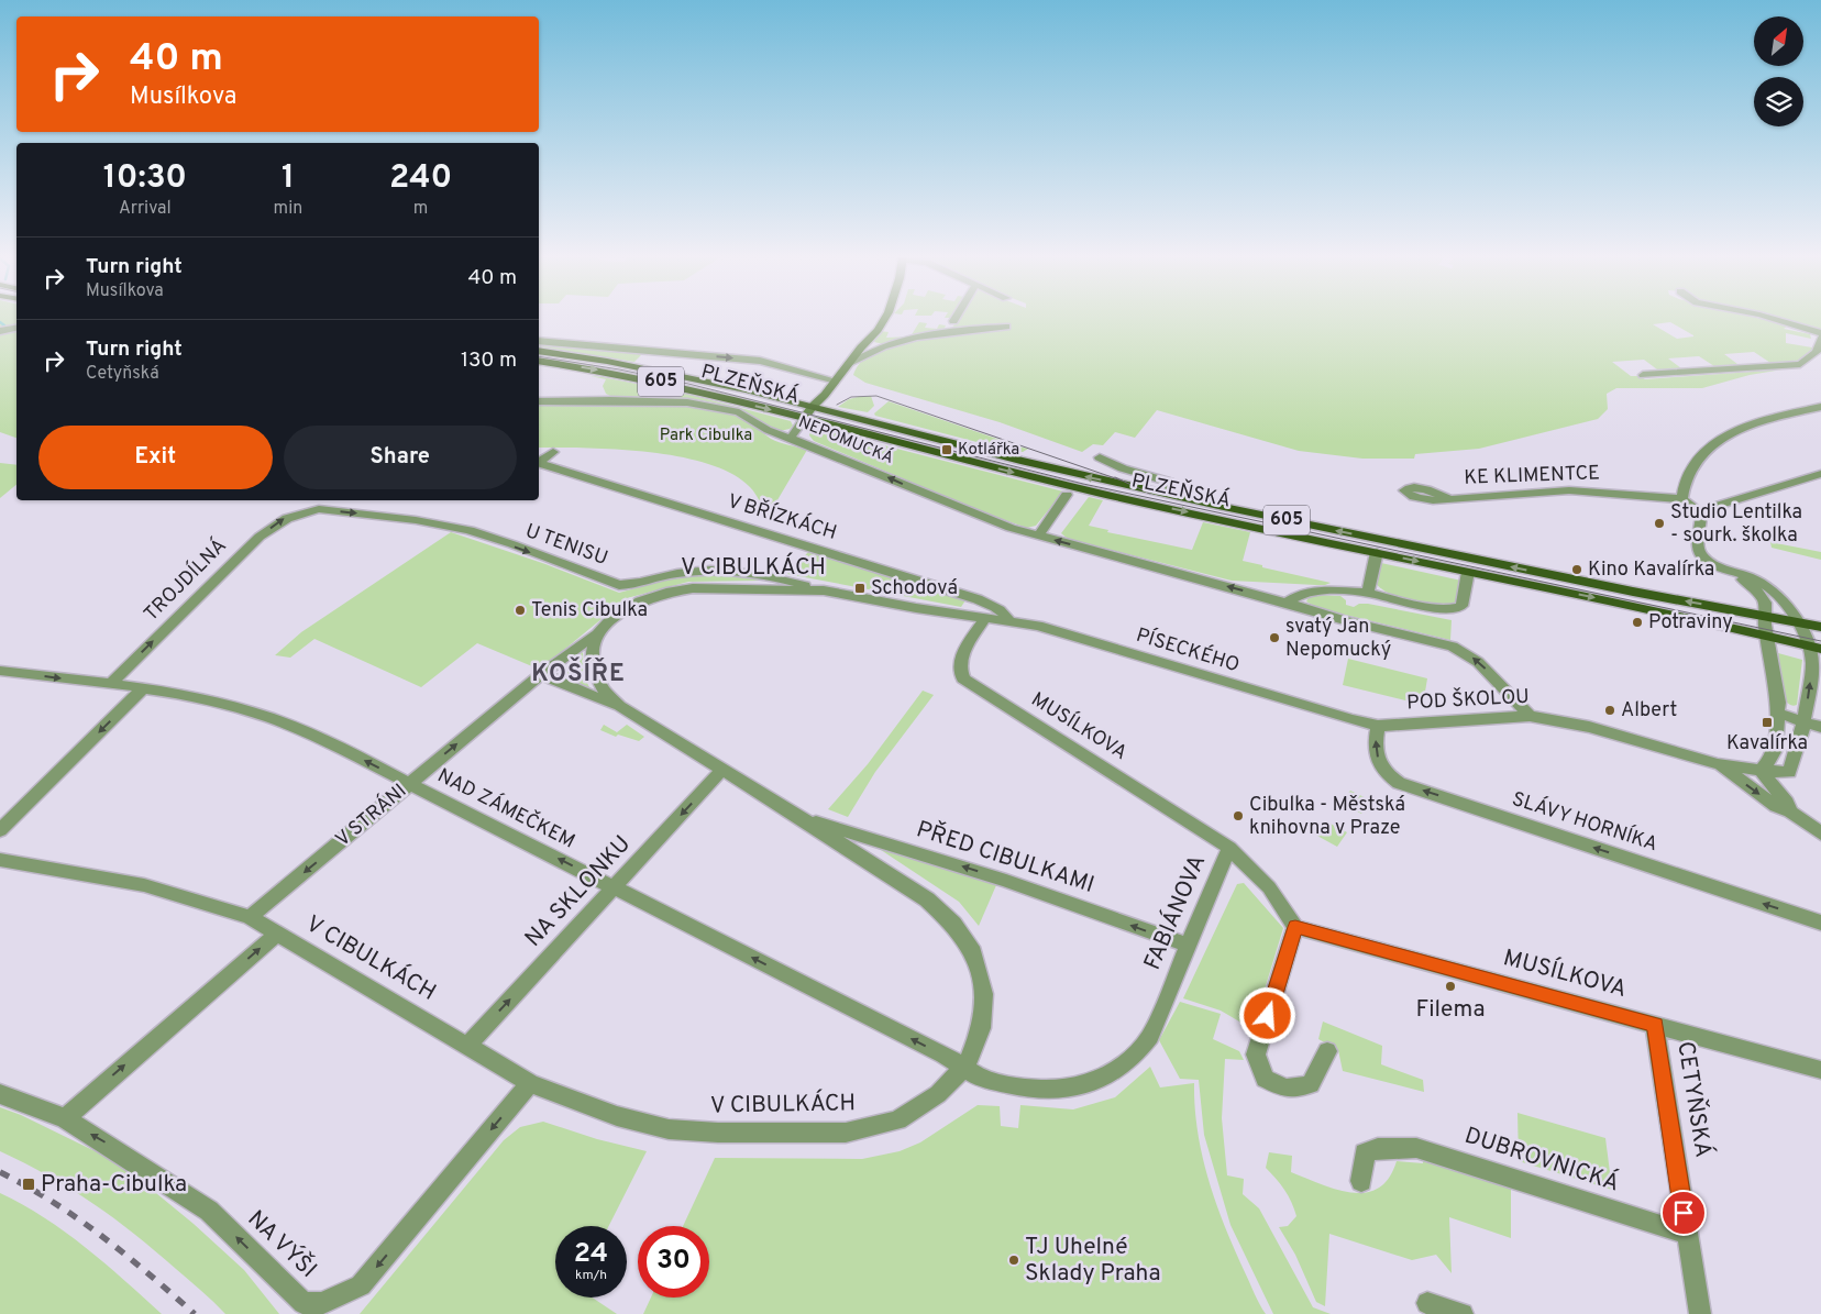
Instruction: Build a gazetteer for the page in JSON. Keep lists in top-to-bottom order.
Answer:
{
  "streets": {
    "main road": ["605", "PLZEŇSKÁ"],
    "street": [
      "NEPOMUCKÁ",
      "KE KLIMENTCE",
      "V BŘÍZKÁCH",
      "U TENISU",
      "V CIBULKÁCH",
      "TROJDÍLNÁ",
      "PÍSECKÉHO",
      "POD ŠKOLOU",
      "MUSÍLKOVA",
      "NAD ZÁMEČKEM",
      "V STRÁNI",
      "SLÁVY HORNÍKA",
      "PŘED CIBULKAMI",
      "NA SKLONKU",
      "FABIÁNOVA",
      "CETYŇSKÁ",
      "DUBROVNICKÁ",
      "NA VÝŠI"
    ]
  },
  "crossings": [
    ["NEPOMUCKÁ", "POD ŠKOLOU"],
    ["V BŘÍZKÁCH", "PÍSECKÉHO"],
    ["U TENISU", "V CIBULKÁCH"],
    ["U TENISU", "TROJDÍLNÁ"],
    ["V CIBULKÁCH", "PÍSECKÉHO"],
    ["V CIBULKÁCH", "MUSÍLKOVA"],
    ["V CIBULKÁCH", "NAD ZÁMEČKEM"],
    ["V CIBULKÁCH", "V STRÁNI"],
    ["V CIBULKÁCH", "PŘED CIBULKAMI"],
    ["V CIBULKÁCH", "NA SKLONKU"],
    ["V CIBULKÁCH", "FABIÁNOVA"],
    ["V CIBULKÁCH", "NA VÝŠI"],
    ["TROJDÍLNÁ", "NAD ZÁMEČKEM"],
    ["PÍSECKÉHO", "POD ŠKOLOU"],
    ["PÍSECKÉHO", "MUSÍLKOVA"],
    ["PÍSECKÉHO", "SLÁVY HORNÍKA"],
    ["POD ŠKOLOU", "SLÁVY HORNÍKA"],
    ["MUSÍLKOVA", "FABIÁNOVA"],
    ["MUSÍLKOVA", "CETYŇSKÁ"],
    ["NAD ZÁMEČKEM", "V STRÁNI"],
    ["NAD ZÁMEČKEM", "NA SKLONKU"],
    ["NAD ZÁMEČKEM", "FABIÁNOVA"],
    ["PŘED CIBULKAMI", "FABIÁNOVA"],
    ["CETYŇSKÁ", "DUBROVNICKÁ"]
  ],
  "one_way": [
    "NEPOMUCKÁ",
    "U TENISU",
    "TROJDÍLNÁ",
    "SLÁVY HORNÍKA",
    "PŘED CIBULKAMI"
  ],
  "districts": ["KOŠÍŘE"],
  "parks": ["Park Cibulka"],
  "places": {
    "transit": [
      "Kotlářka",
      "Schodová",
      "Kavalírka",
      "Praha-Cibulka"
    ],
    "other": [
      "Studio Lentilka - sourk. školka",
      "Kino Kavalírka",
      "Tenis Cibulka",
      "Potraviny",
      "svatý Jan Nepomucký",
      "Albert",
      "Cibulka - Městská knihovna v Praze",
      "Filema",
      "TJ Uhelné Sklady Praha"
    ]
  },
  "north": "top right",
  "page": {
    "turn": ["40 m", "Musílkova"],
    "eta": [
      "10:30",
      "Arrival",
      "1",
      "min",
      "240",
      "m"
    ],
    "list": [
      {
        "name": "Turn right",
        "note": "Musílkova",
        "value": "40 m"
      },
      {
        "name": "Turn right",
        "note": "Cetyňská",
        "value": "130 m"
      }
    ],
    "buttons": ["Exit", "Share"],
    "speed": "24 km/h",
    "limit": "30"
  }
}
